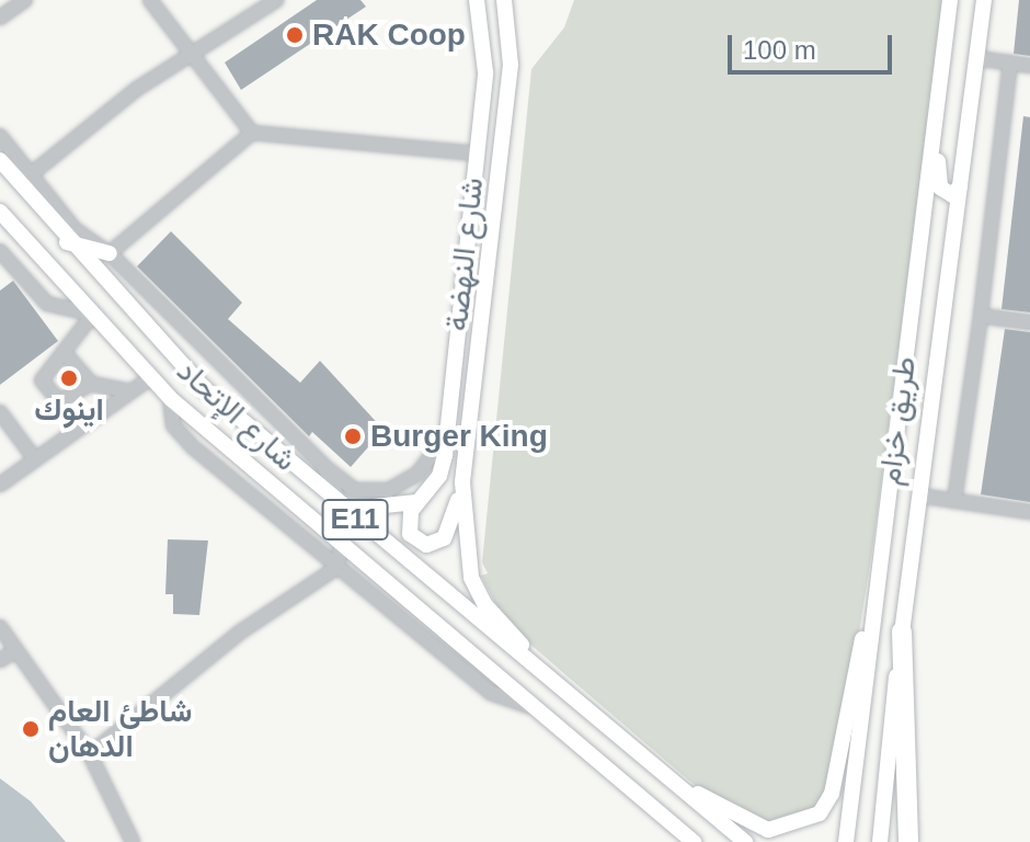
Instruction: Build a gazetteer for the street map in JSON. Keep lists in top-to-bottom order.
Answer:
{
  "streets": {
    "main road": [
      "شارع النهضة",
      "شارع الإتحاد",
      "طريق خزام",
      "E11"
    ]
  },
  "places": [
    "RAK Coop",
    "اينوك",
    "Burger King",
    "شاطئ العام الدهان"
  ],
  "scale_bar": "100 m"
}
